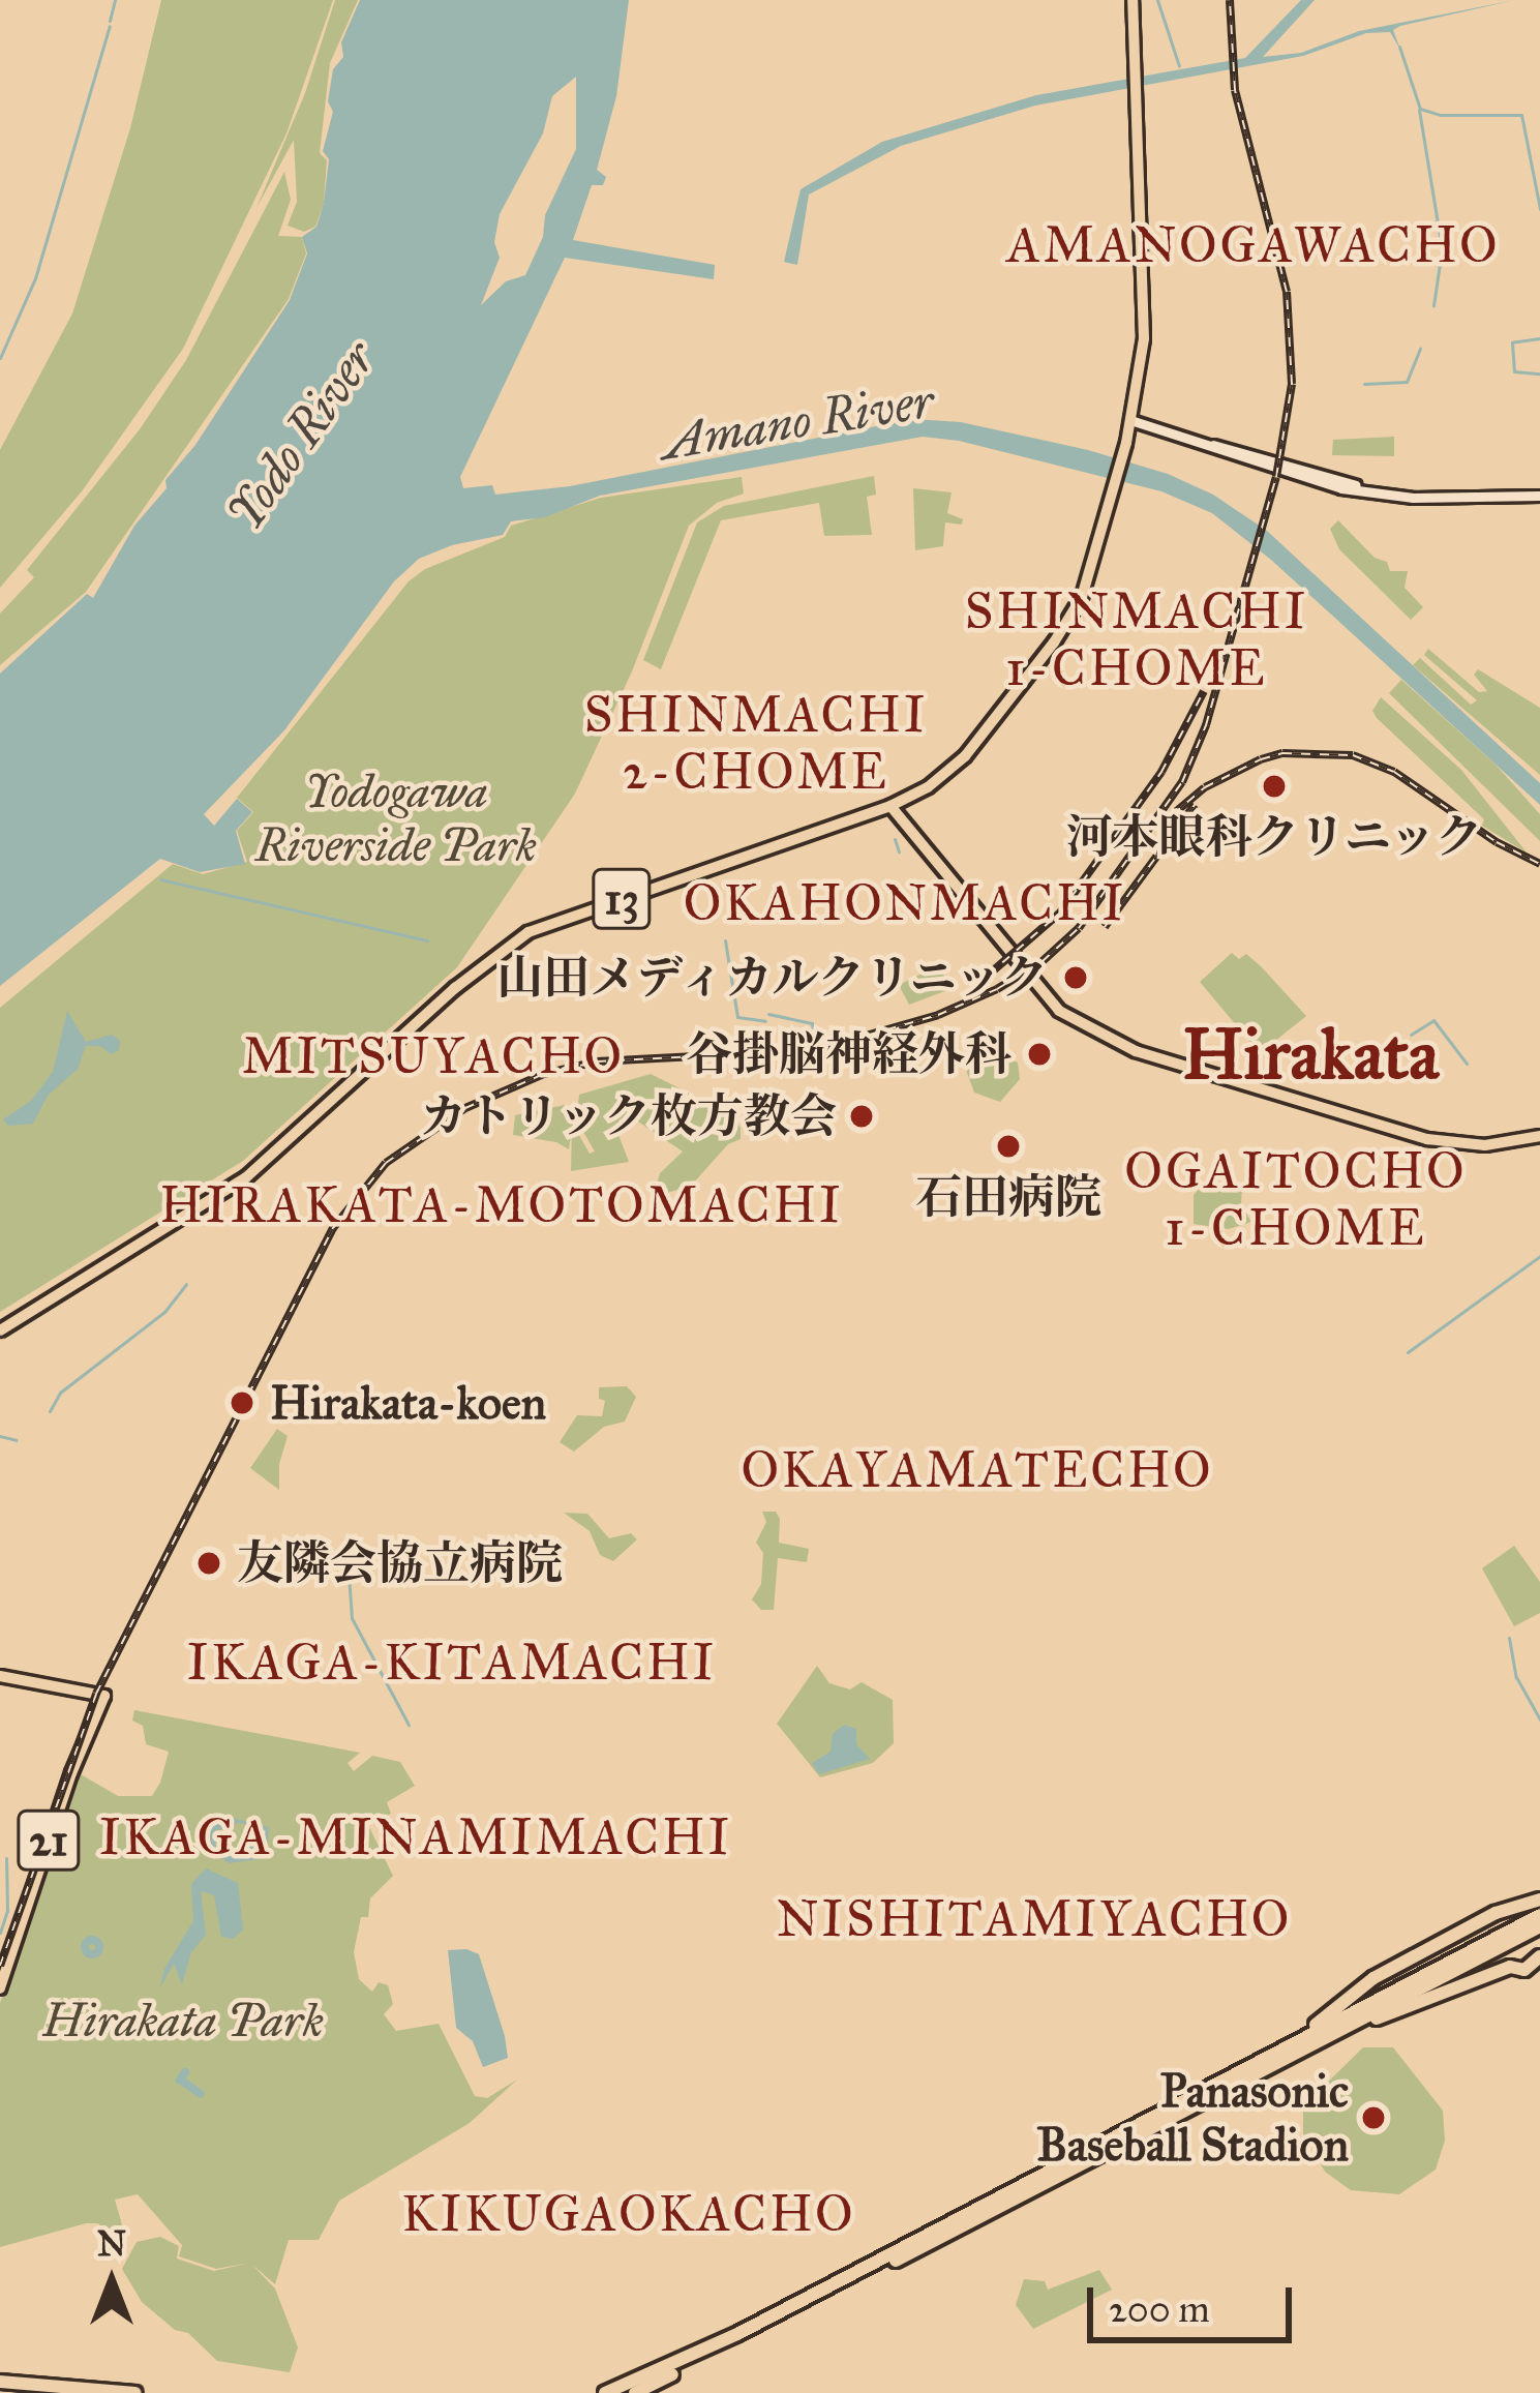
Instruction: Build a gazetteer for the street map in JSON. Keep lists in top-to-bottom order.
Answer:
{
  "streets": {
    "main road": ["13", "21"]
  },
  "districts": [
    "AMANOGAWACHO",
    "SHINMACHI 1-CHOME",
    "SHINMACHI 2-CHOME",
    "OKAHONMACHI",
    "Hirakata",
    "MITSUYACHO",
    "OGAITOCHO 1-CHOME",
    "HIRAKATA-MOTOMACHI",
    "OKAYAMATECHO",
    "IKAGA-KITAMACHI",
    "IKAGA-MINAMIMACHI",
    "NISHITAMIYACHO",
    "KIKUGAOKACHO"
  ],
  "water": ["Amano River", "Yodo River"],
  "parks": ["Yodogawa Riverside Park", "Hirakata Park"],
  "places": [
    "河本眼科クリニック",
    "山田メディカルクリニック",
    "谷掛脳神経外科",
    "カトリック枚方教会",
    "石田病院",
    "Hirakata-koen",
    "友隣会協立病院",
    "Panasonic Baseball Stadion"
  ],
  "scale_bar": "200 m",
  "north": "top"
}
